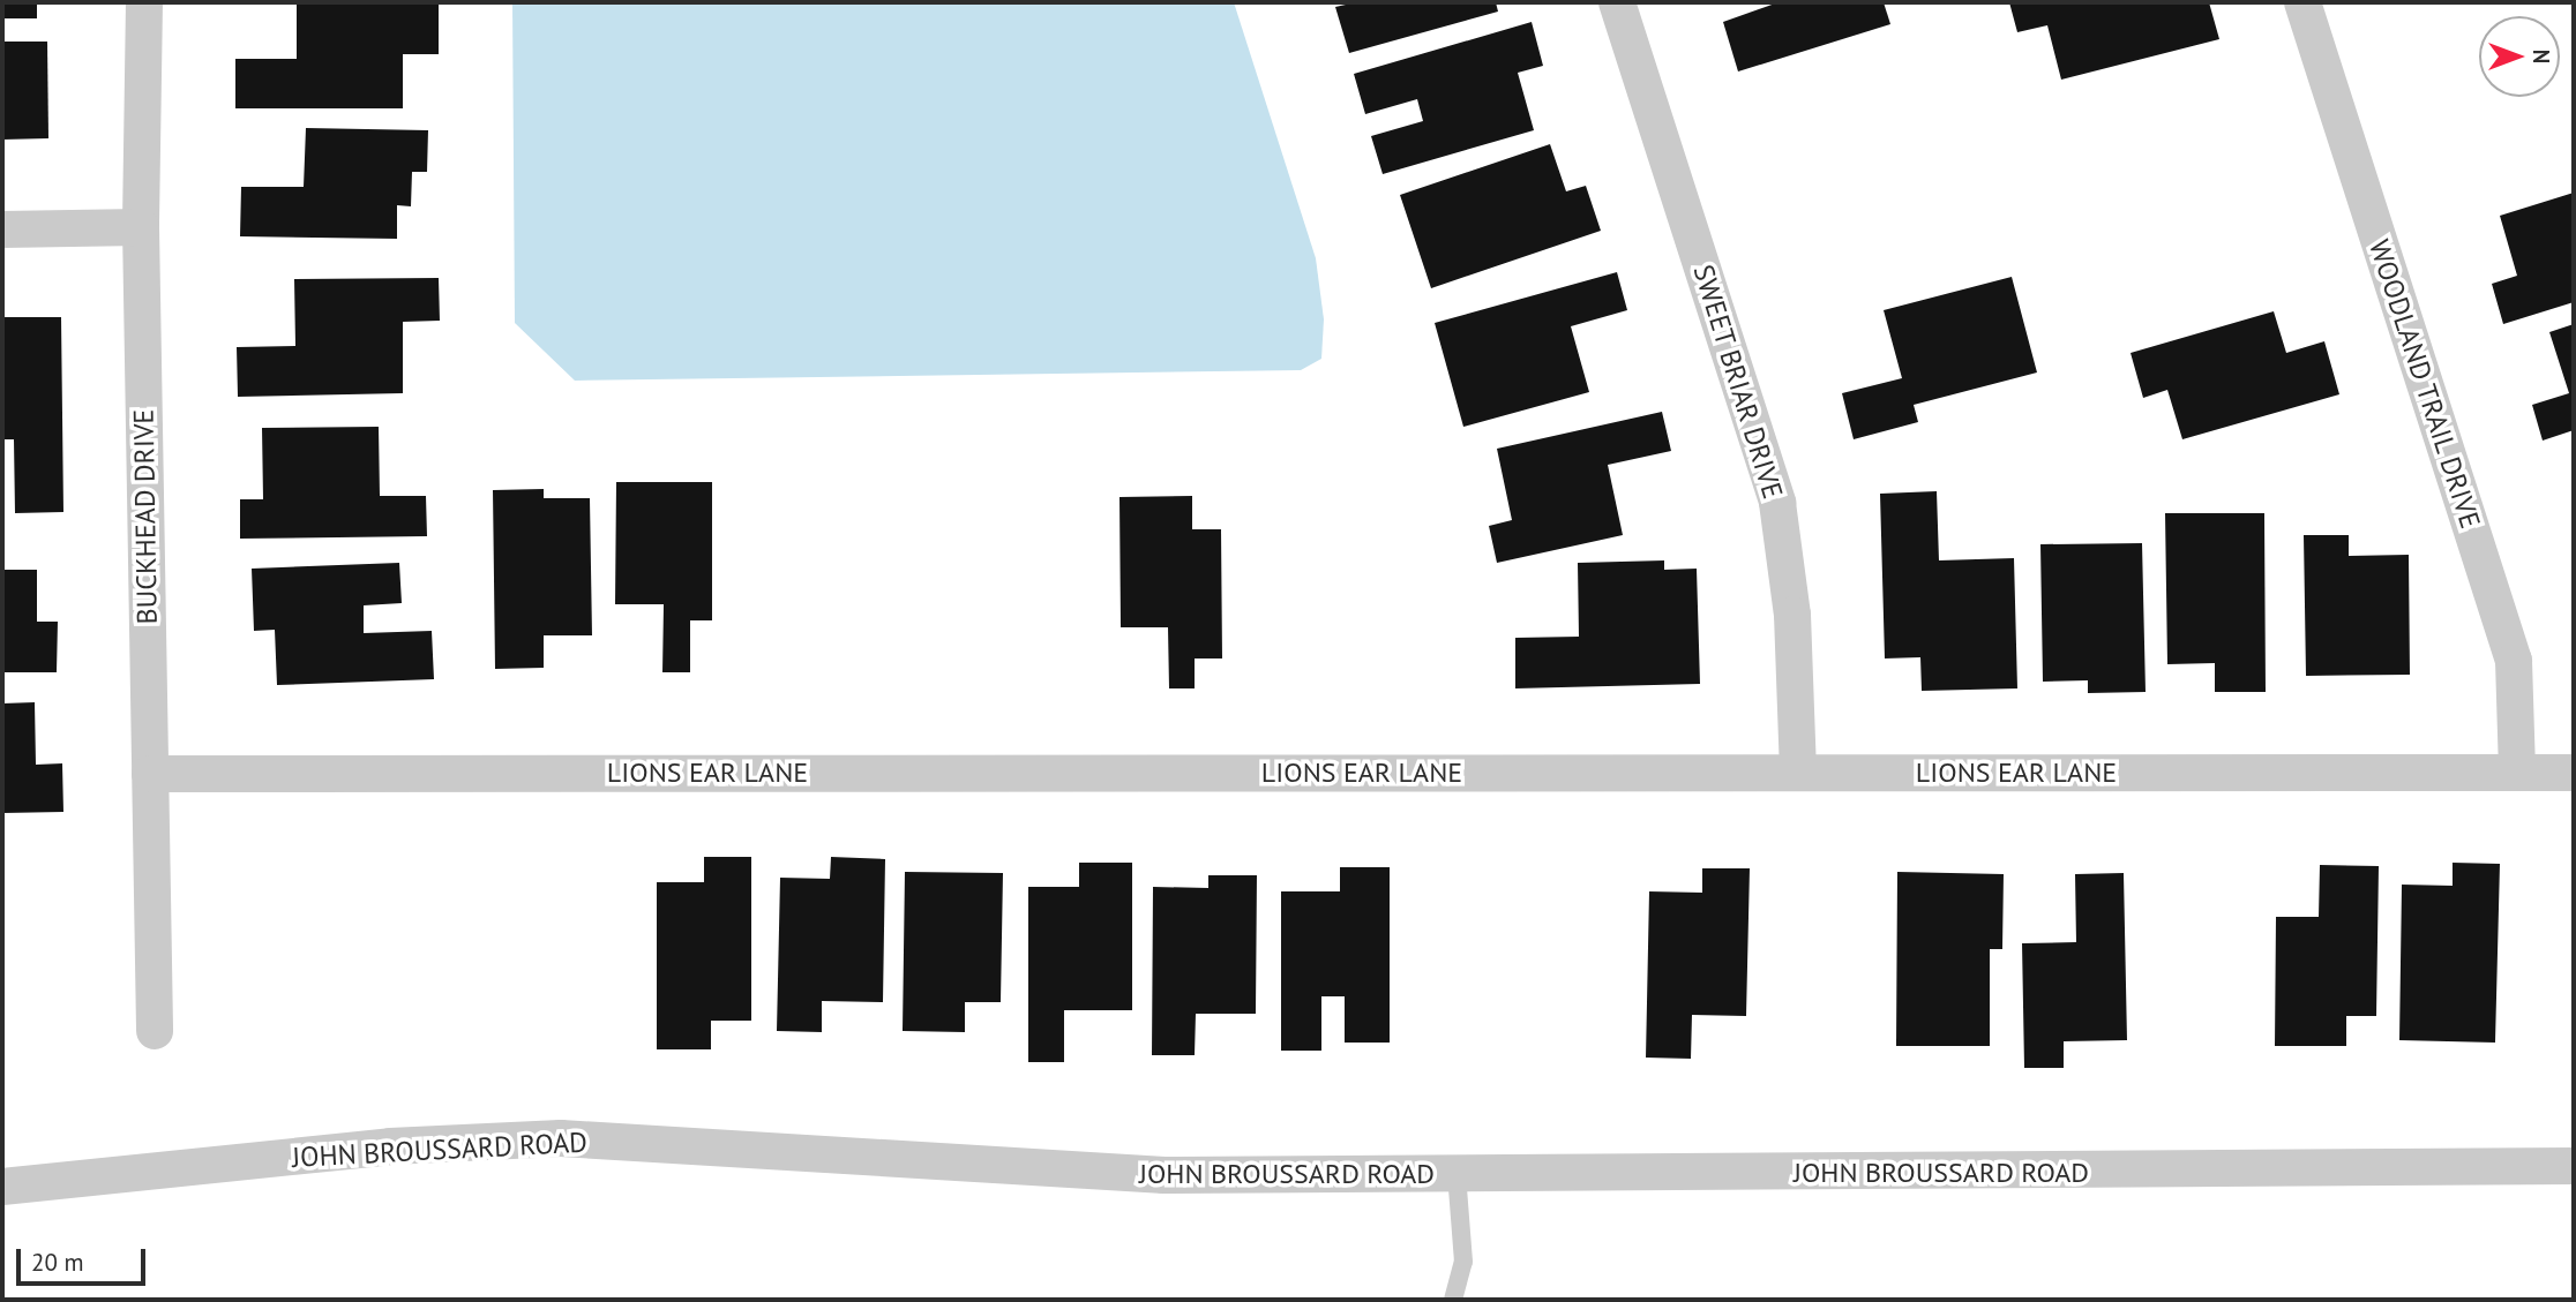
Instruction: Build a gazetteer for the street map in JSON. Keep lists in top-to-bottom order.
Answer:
{
  "streets": {
    "street": [
      "SWEET BRIAR DRIVE",
      "WOODLAND TRAIL DRIVE",
      "BUCKHEAD DRIVE",
      "LIONS EAR LANE",
      "JOHN BROUSSARD ROAD"
    ]
  },
  "crossings": [
    ["SWEET BRIAR DRIVE", "LIONS EAR LANE"],
    ["WOODLAND TRAIL DRIVE", "LIONS EAR LANE"],
    ["BUCKHEAD DRIVE", "LIONS EAR LANE"]
  ],
  "scale_bar": "20 m",
  "north": "right"
}
